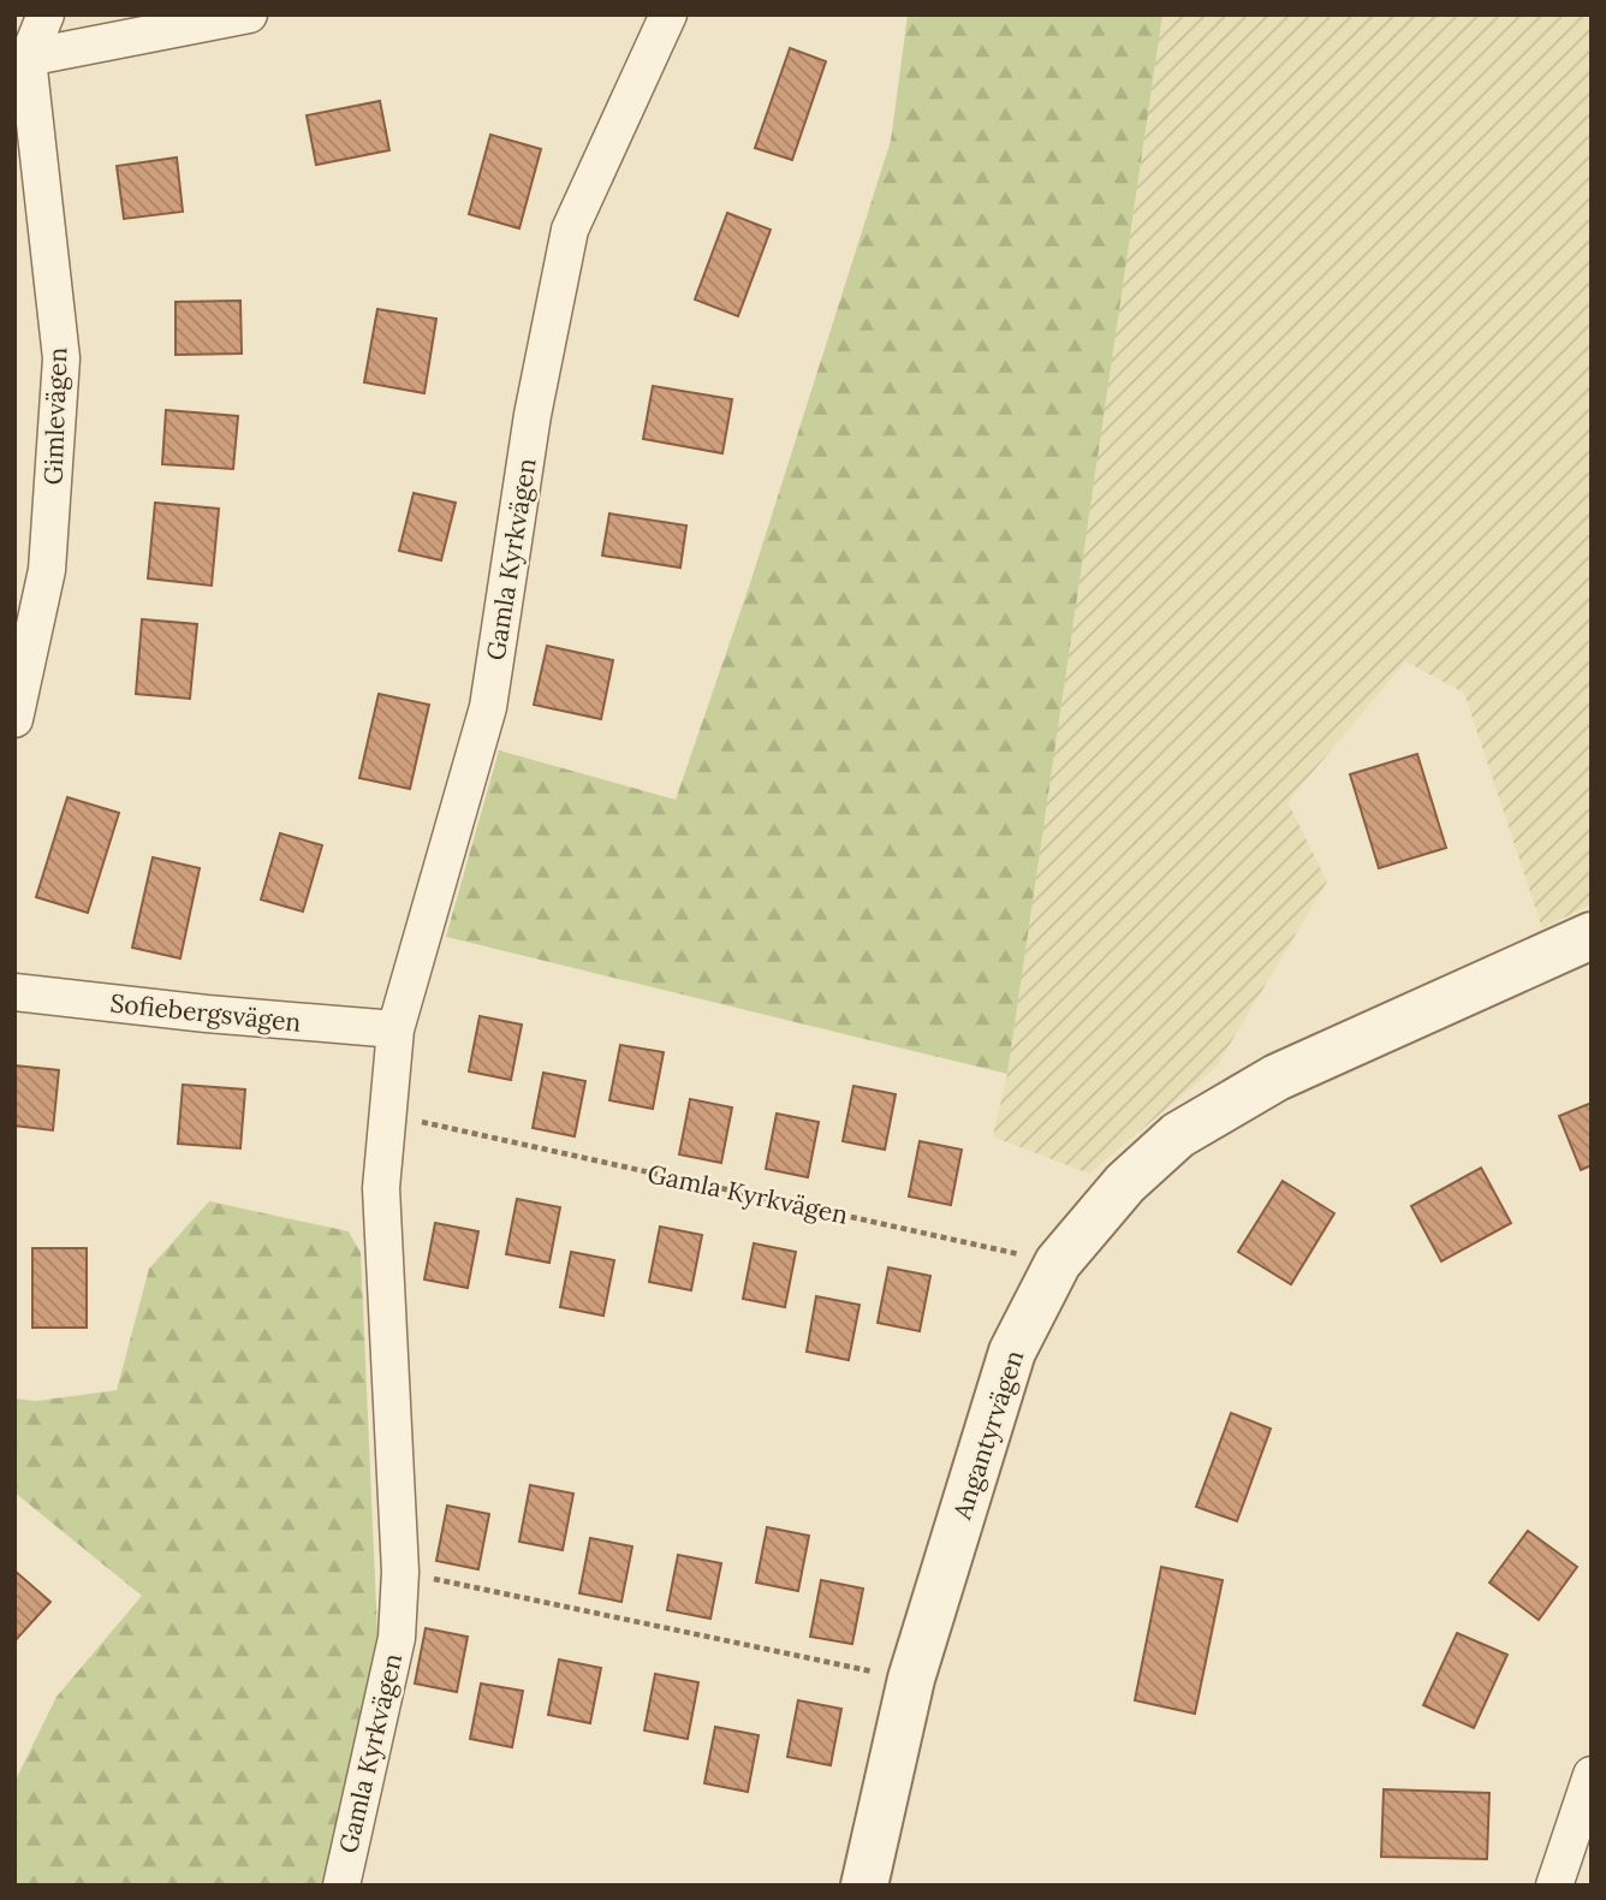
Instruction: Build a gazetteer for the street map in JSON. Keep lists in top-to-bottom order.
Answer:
{
  "streets": {
    "street": [
      "Gimlevägen",
      "Gamla Kyrkvägen",
      "Sofiebergsvägen",
      "Angantyrvägen"
    ]
  },
  "crossings": [
    ["Gamla Kyrkvägen", "Sofiebergsvägen"],
    ["Gamla Kyrkvägen", "Angantyrvägen"]
  ]
}
